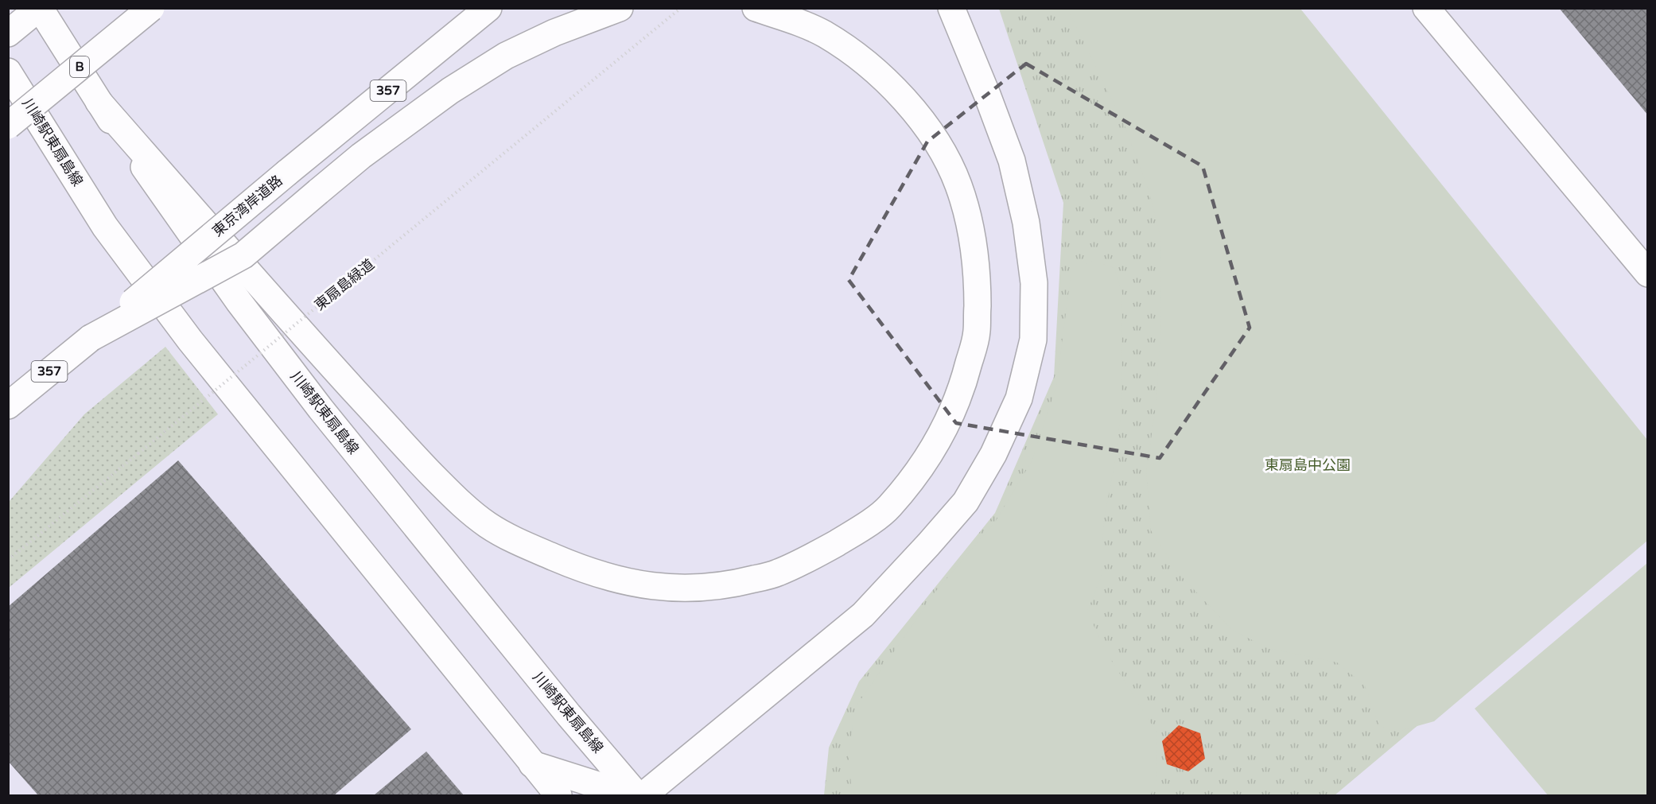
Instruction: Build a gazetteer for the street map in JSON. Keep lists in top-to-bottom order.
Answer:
{
  "streets": {
    "main road": [
      "B",
      "357",
      "川崎駅東扇島線",
      "東京湾岸道路"
    ],
    "path": ["東扇島緑道"]
  },
  "parks": ["東扇島中公園"]
}
